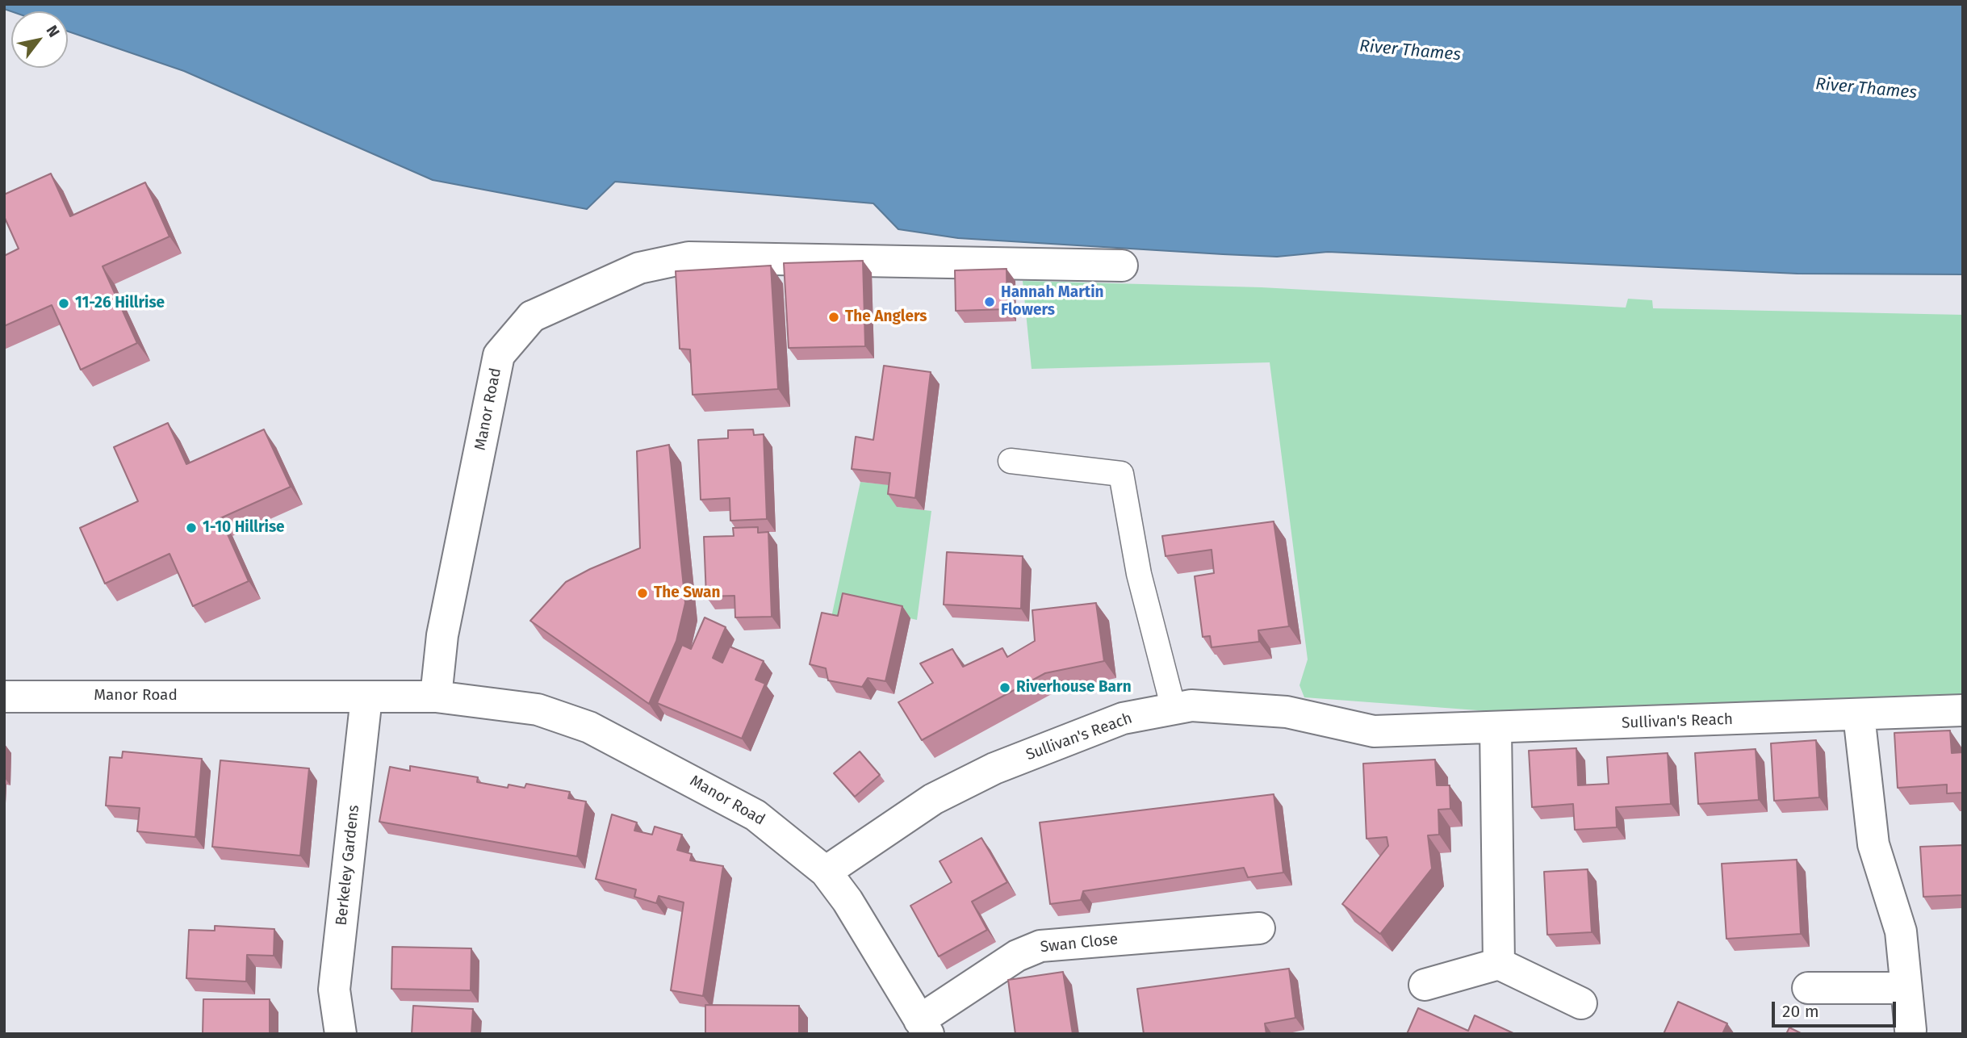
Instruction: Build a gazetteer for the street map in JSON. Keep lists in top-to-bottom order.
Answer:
{
  "streets": {
    "street": [
      "Manor Road",
      "Sullivan's Reach",
      "Berkeley Gardens",
      "Swan Close"
    ]
  },
  "crossings": [
    ["Manor Road", "Sullivan's Reach"],
    ["Manor Road", "Berkeley Gardens"],
    ["Manor Road", "Swan Close"]
  ],
  "water": ["River Thames"],
  "places": [
    "Hannah Martin Flowers",
    "11-26 Hillrise",
    "The Anglers",
    "1-10 Hillrise",
    "The Swan",
    "Riverhouse Barn"
  ],
  "scale_bar": "20 m",
  "north": "top right"
}
